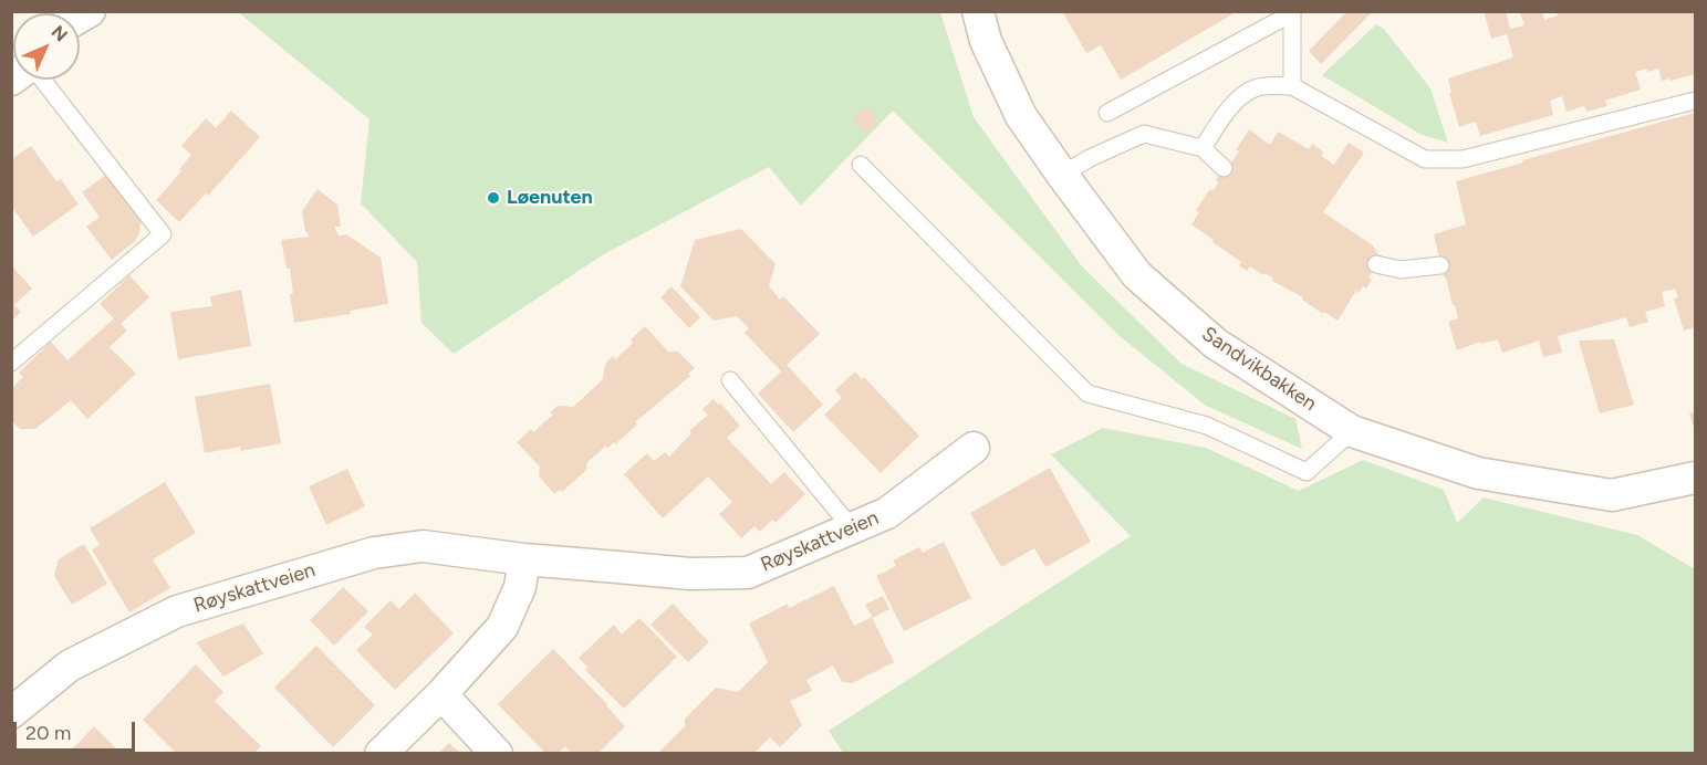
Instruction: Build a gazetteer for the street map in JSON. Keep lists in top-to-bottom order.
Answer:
{
  "streets": {
    "street": ["Sandvikbakken", "Røyskattveien"]
  },
  "places": ["Løenuten"],
  "scale_bar": "20 m",
  "north": "top right"
}
